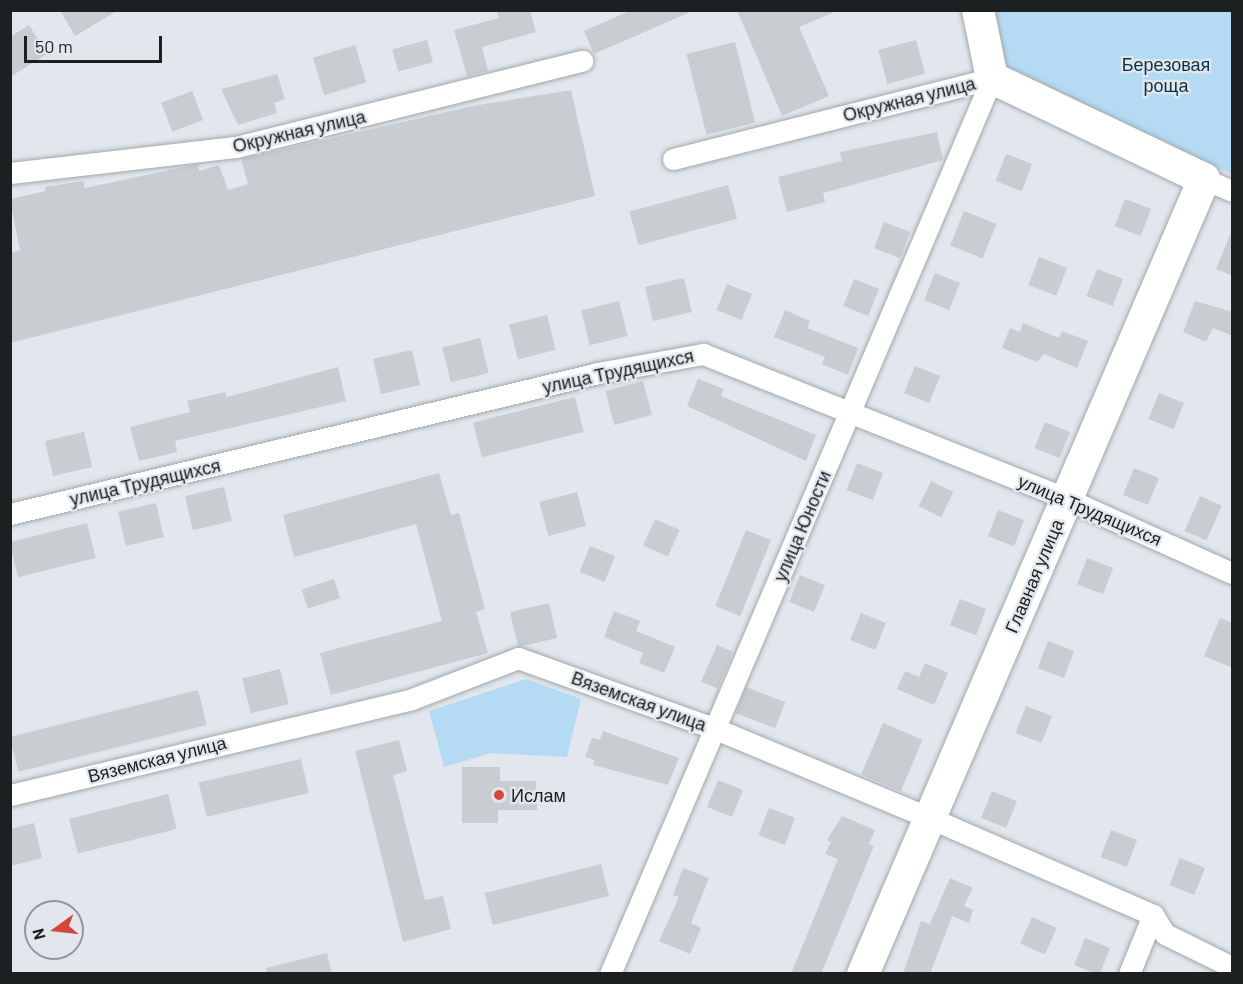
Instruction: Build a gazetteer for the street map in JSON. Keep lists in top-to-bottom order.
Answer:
{
  "streets": {
    "street": [
      "Окружная улица",
      "улица Трудящихся",
      "улица Юности",
      "Главная улица",
      "Вяземская улица"
    ]
  },
  "crossings": [
    ["Окружная улица", "улица Юности"],
    ["Окружная улица", "Главная улица"],
    ["улица Трудящихся", "улица Юности"],
    ["улица Трудящихся", "Главная улица"],
    ["улица Юности", "Вяземская улица"],
    ["Главная улица", "Вяземская улица"]
  ],
  "parks": ["Березовая роща"],
  "places": ["Ислам"],
  "scale_bar": "50 m",
  "north": "left"
}
